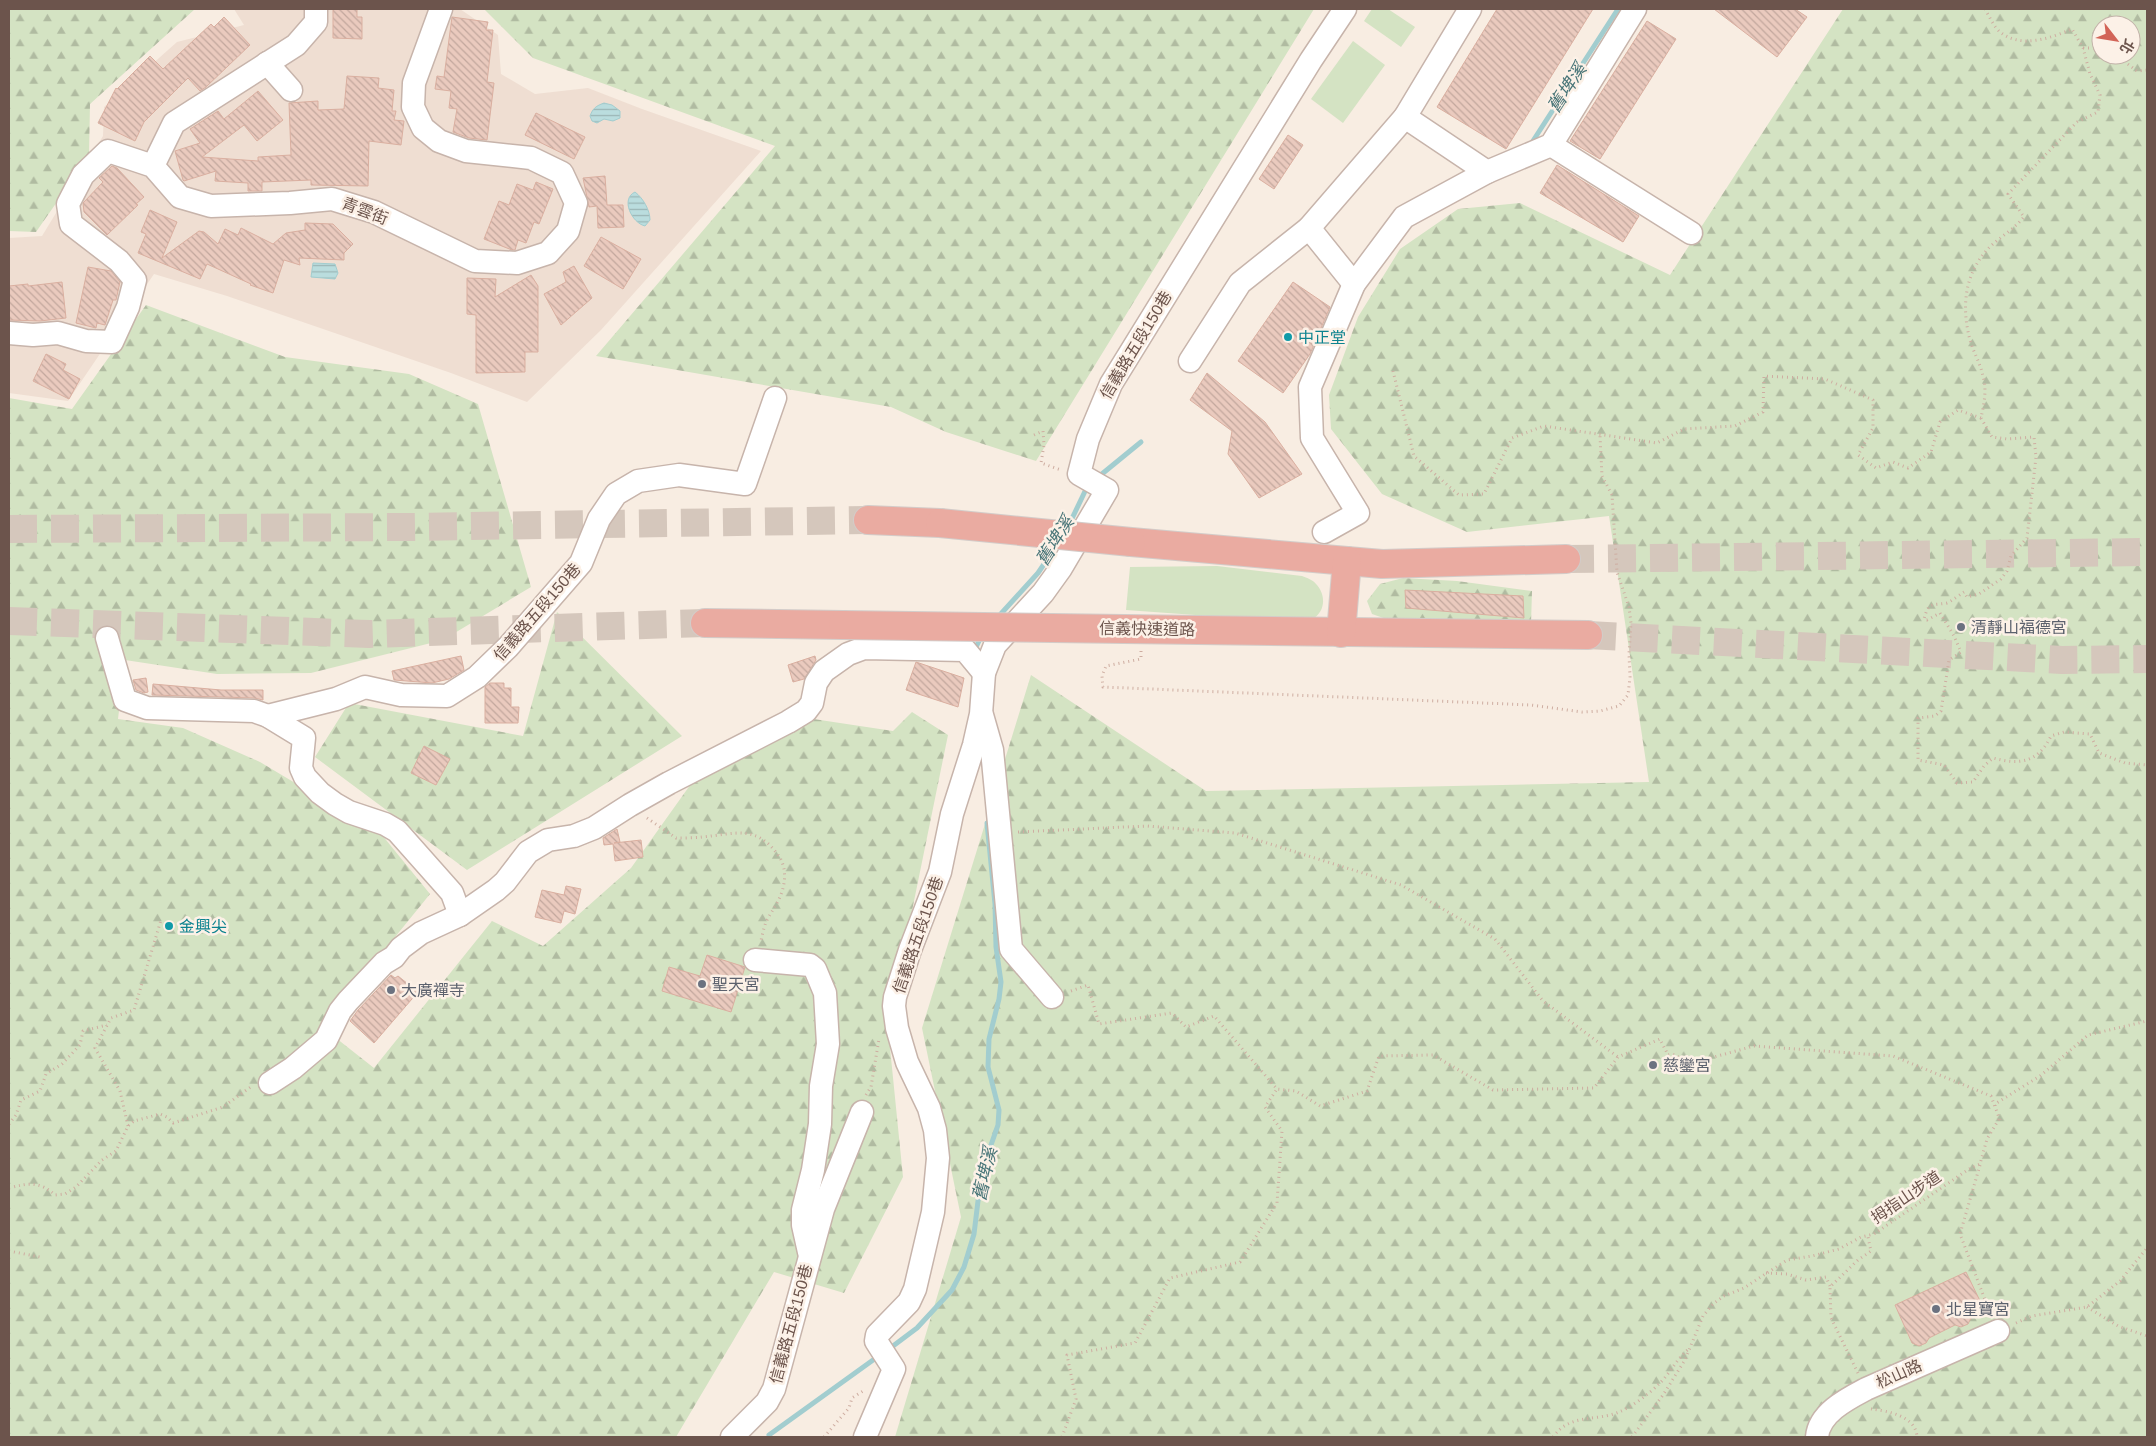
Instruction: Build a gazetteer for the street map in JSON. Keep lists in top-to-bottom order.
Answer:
{
  "streets": {
    "highway": ["信義快速道路"],
    "street": ["青雲街", "信義路五段150巷", "松山路"],
    "path": ["拇指山步道"]
  },
  "water": ["舊埤溪"],
  "places": [
    "中正堂",
    "清靜山福德宮",
    "金興尖",
    "聖天宮",
    "大廣禪寺",
    "慈鑾宮",
    "北星寶宮"
  ],
  "north": "bottom right"
}
